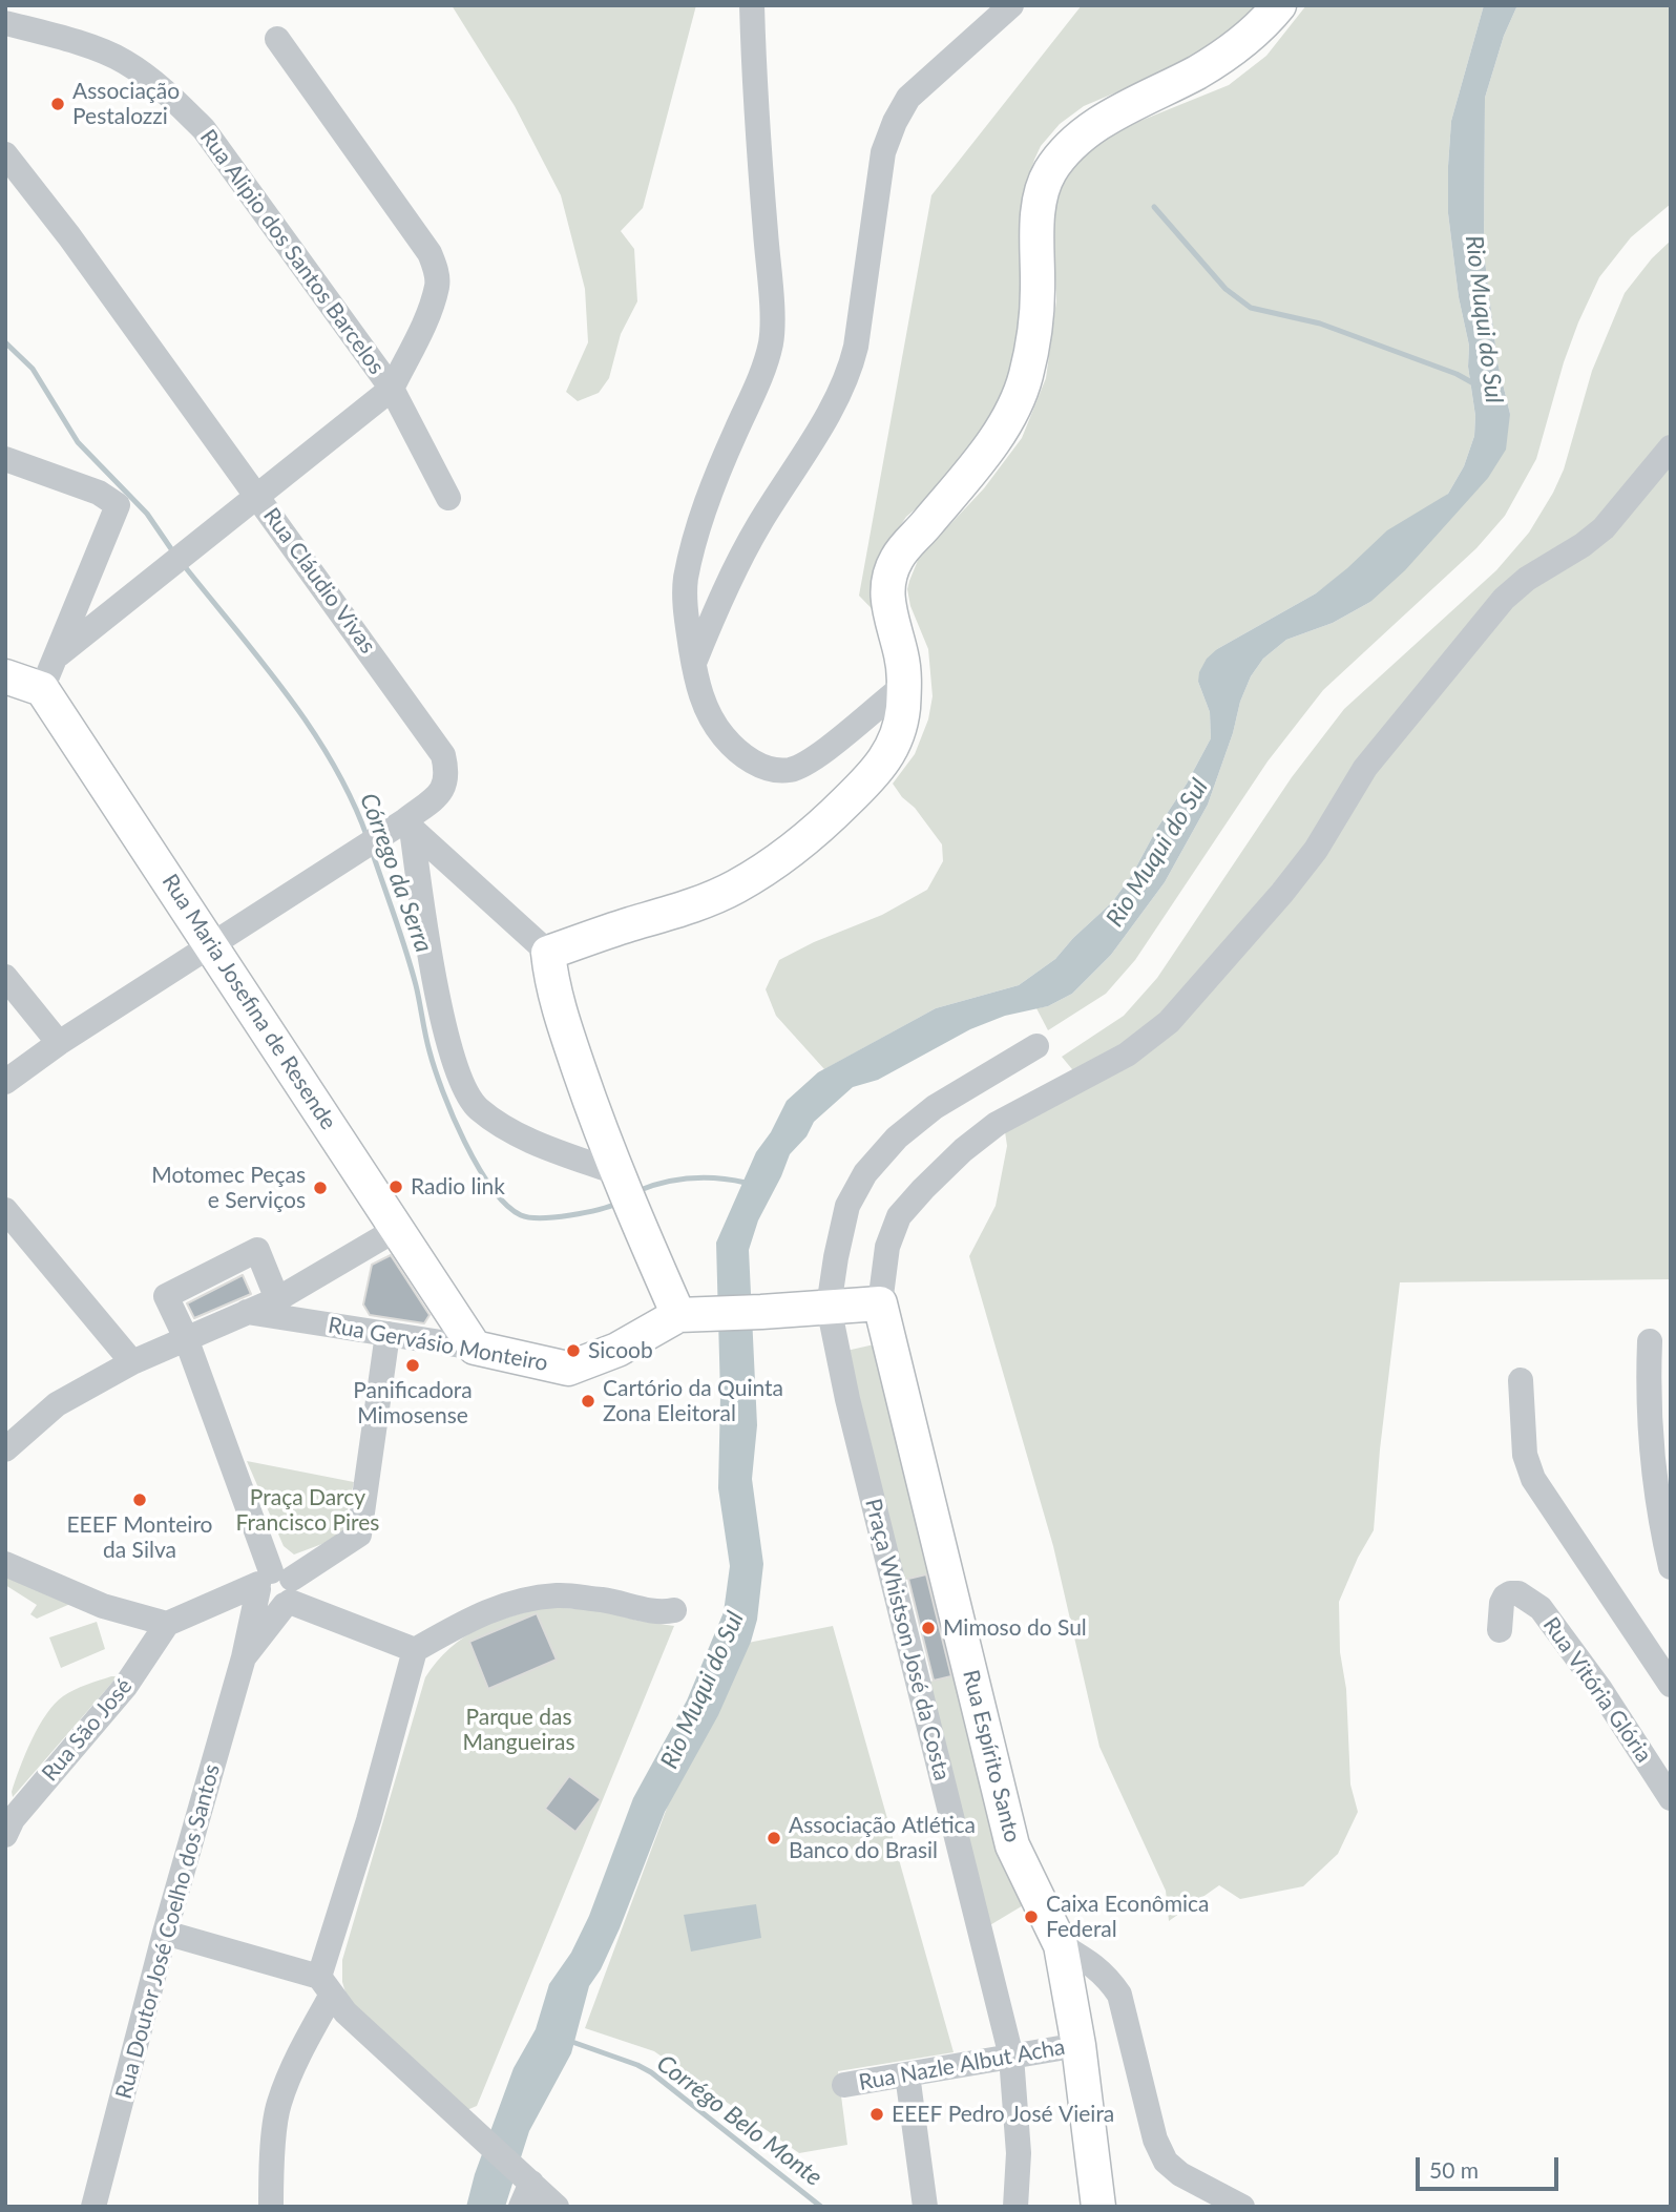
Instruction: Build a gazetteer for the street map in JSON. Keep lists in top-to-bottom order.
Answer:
{
  "streets": {
    "main road": ["Rua Maria Josefina de Resende", "Rua Gervásio Monteiro", "Rua Espírito Santo"],
    "street": [
      "Rua Alipio dos Santos Barcelos",
      "Rua Cláudio Vivas",
      "Praça Whistson José da Costa",
      "Rua Vitória Glória",
      "Rua São José",
      "Rua Doutor José Coelho dos Santos",
      "Rua Nazle Albut Acha"
    ]
  },
  "crossings": [
    ["Rua Cláudio Vivas", "Rua Maria Josefina de Resende"],
    ["Rua Maria Josefina de Resende", "Rua Gervásio Monteiro"],
    ["Praça Whistson José da Costa", "Rua Nazle Albut Acha"],
    ["Rua Espírito Santo", "Rua Nazle Albut Acha"]
  ],
  "water": ["Rio Muqui do Sul", "Córrego da Serra", "Corrégo Belo Monte"],
  "parks": ["Praça Darcy Francisco Pires", "Parque das Mangueiras"],
  "places": [
    "Associação Pestalozzi",
    "Radio link",
    "Motomec Peças e Serviços",
    "Sicoob",
    "Panificadora Mimosense",
    "Cartório da Quinta Zona Eleitoral",
    "EEEF Monteiro da Silva",
    "Mimoso do Sul",
    "Associação Atlética Banco do Brasil",
    "Caixa Econômica Federal",
    "EEEF Pedro José Vieira"
  ],
  "scale_bar": "50 m"
}
